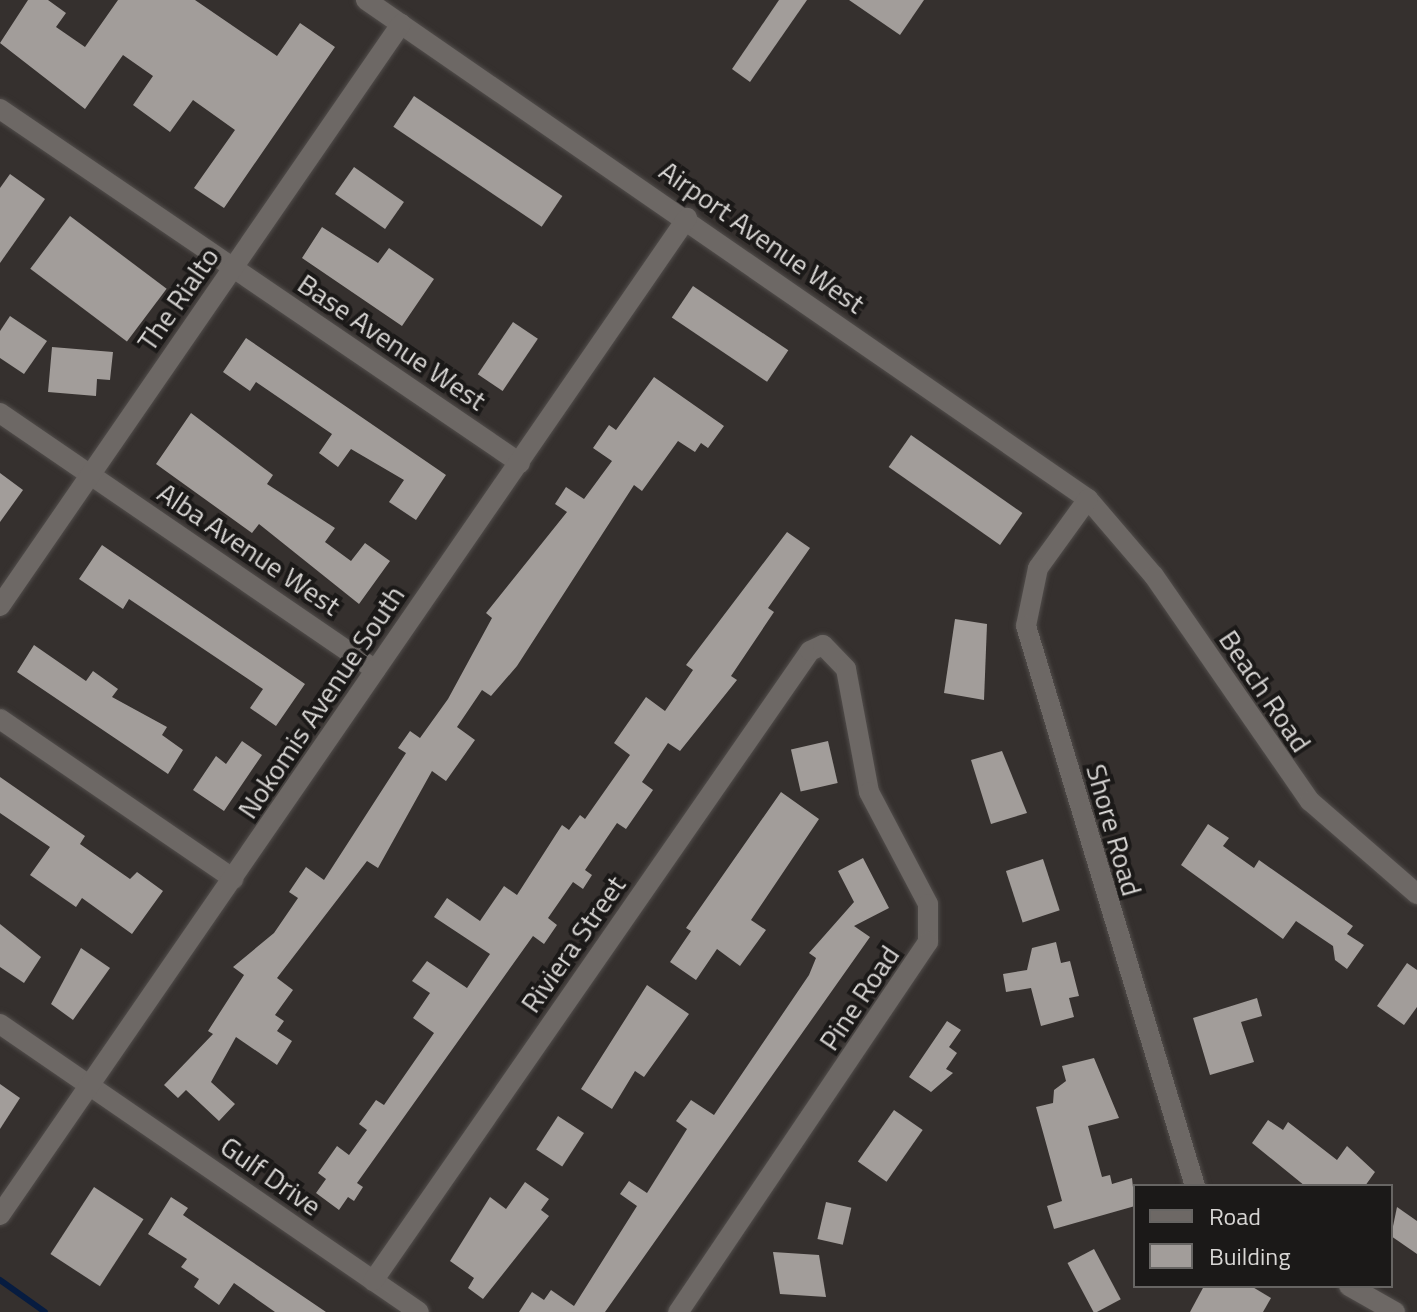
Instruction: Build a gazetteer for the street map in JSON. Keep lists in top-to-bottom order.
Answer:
{
  "streets": {
    "street": [
      "Airport Avenue West",
      "The Rialto",
      "Base Avenue West",
      "Alba Avenue West",
      "Beach Road",
      "Nokomis Avenue South",
      "Shore Road",
      "Riviera Street",
      "Pine Road",
      "Gulf Drive"
    ]
  },
  "crossings": [
    ["Airport Avenue West", "The Rialto"],
    ["Airport Avenue West", "Beach Road"],
    ["Airport Avenue West", "Nokomis Avenue South"],
    ["Airport Avenue West", "Shore Road"],
    ["The Rialto", "Base Avenue West"],
    ["The Rialto", "Alba Avenue West"],
    ["Base Avenue West", "Nokomis Avenue South"],
    ["Alba Avenue West", "Nokomis Avenue South"],
    ["Beach Road", "Shore Road"],
    ["Nokomis Avenue South", "Gulf Drive"],
    ["Riviera Street", "Pine Road"],
    ["Riviera Street", "Gulf Drive"]
  ],
  "legend": ["Road", "Building"]
}
